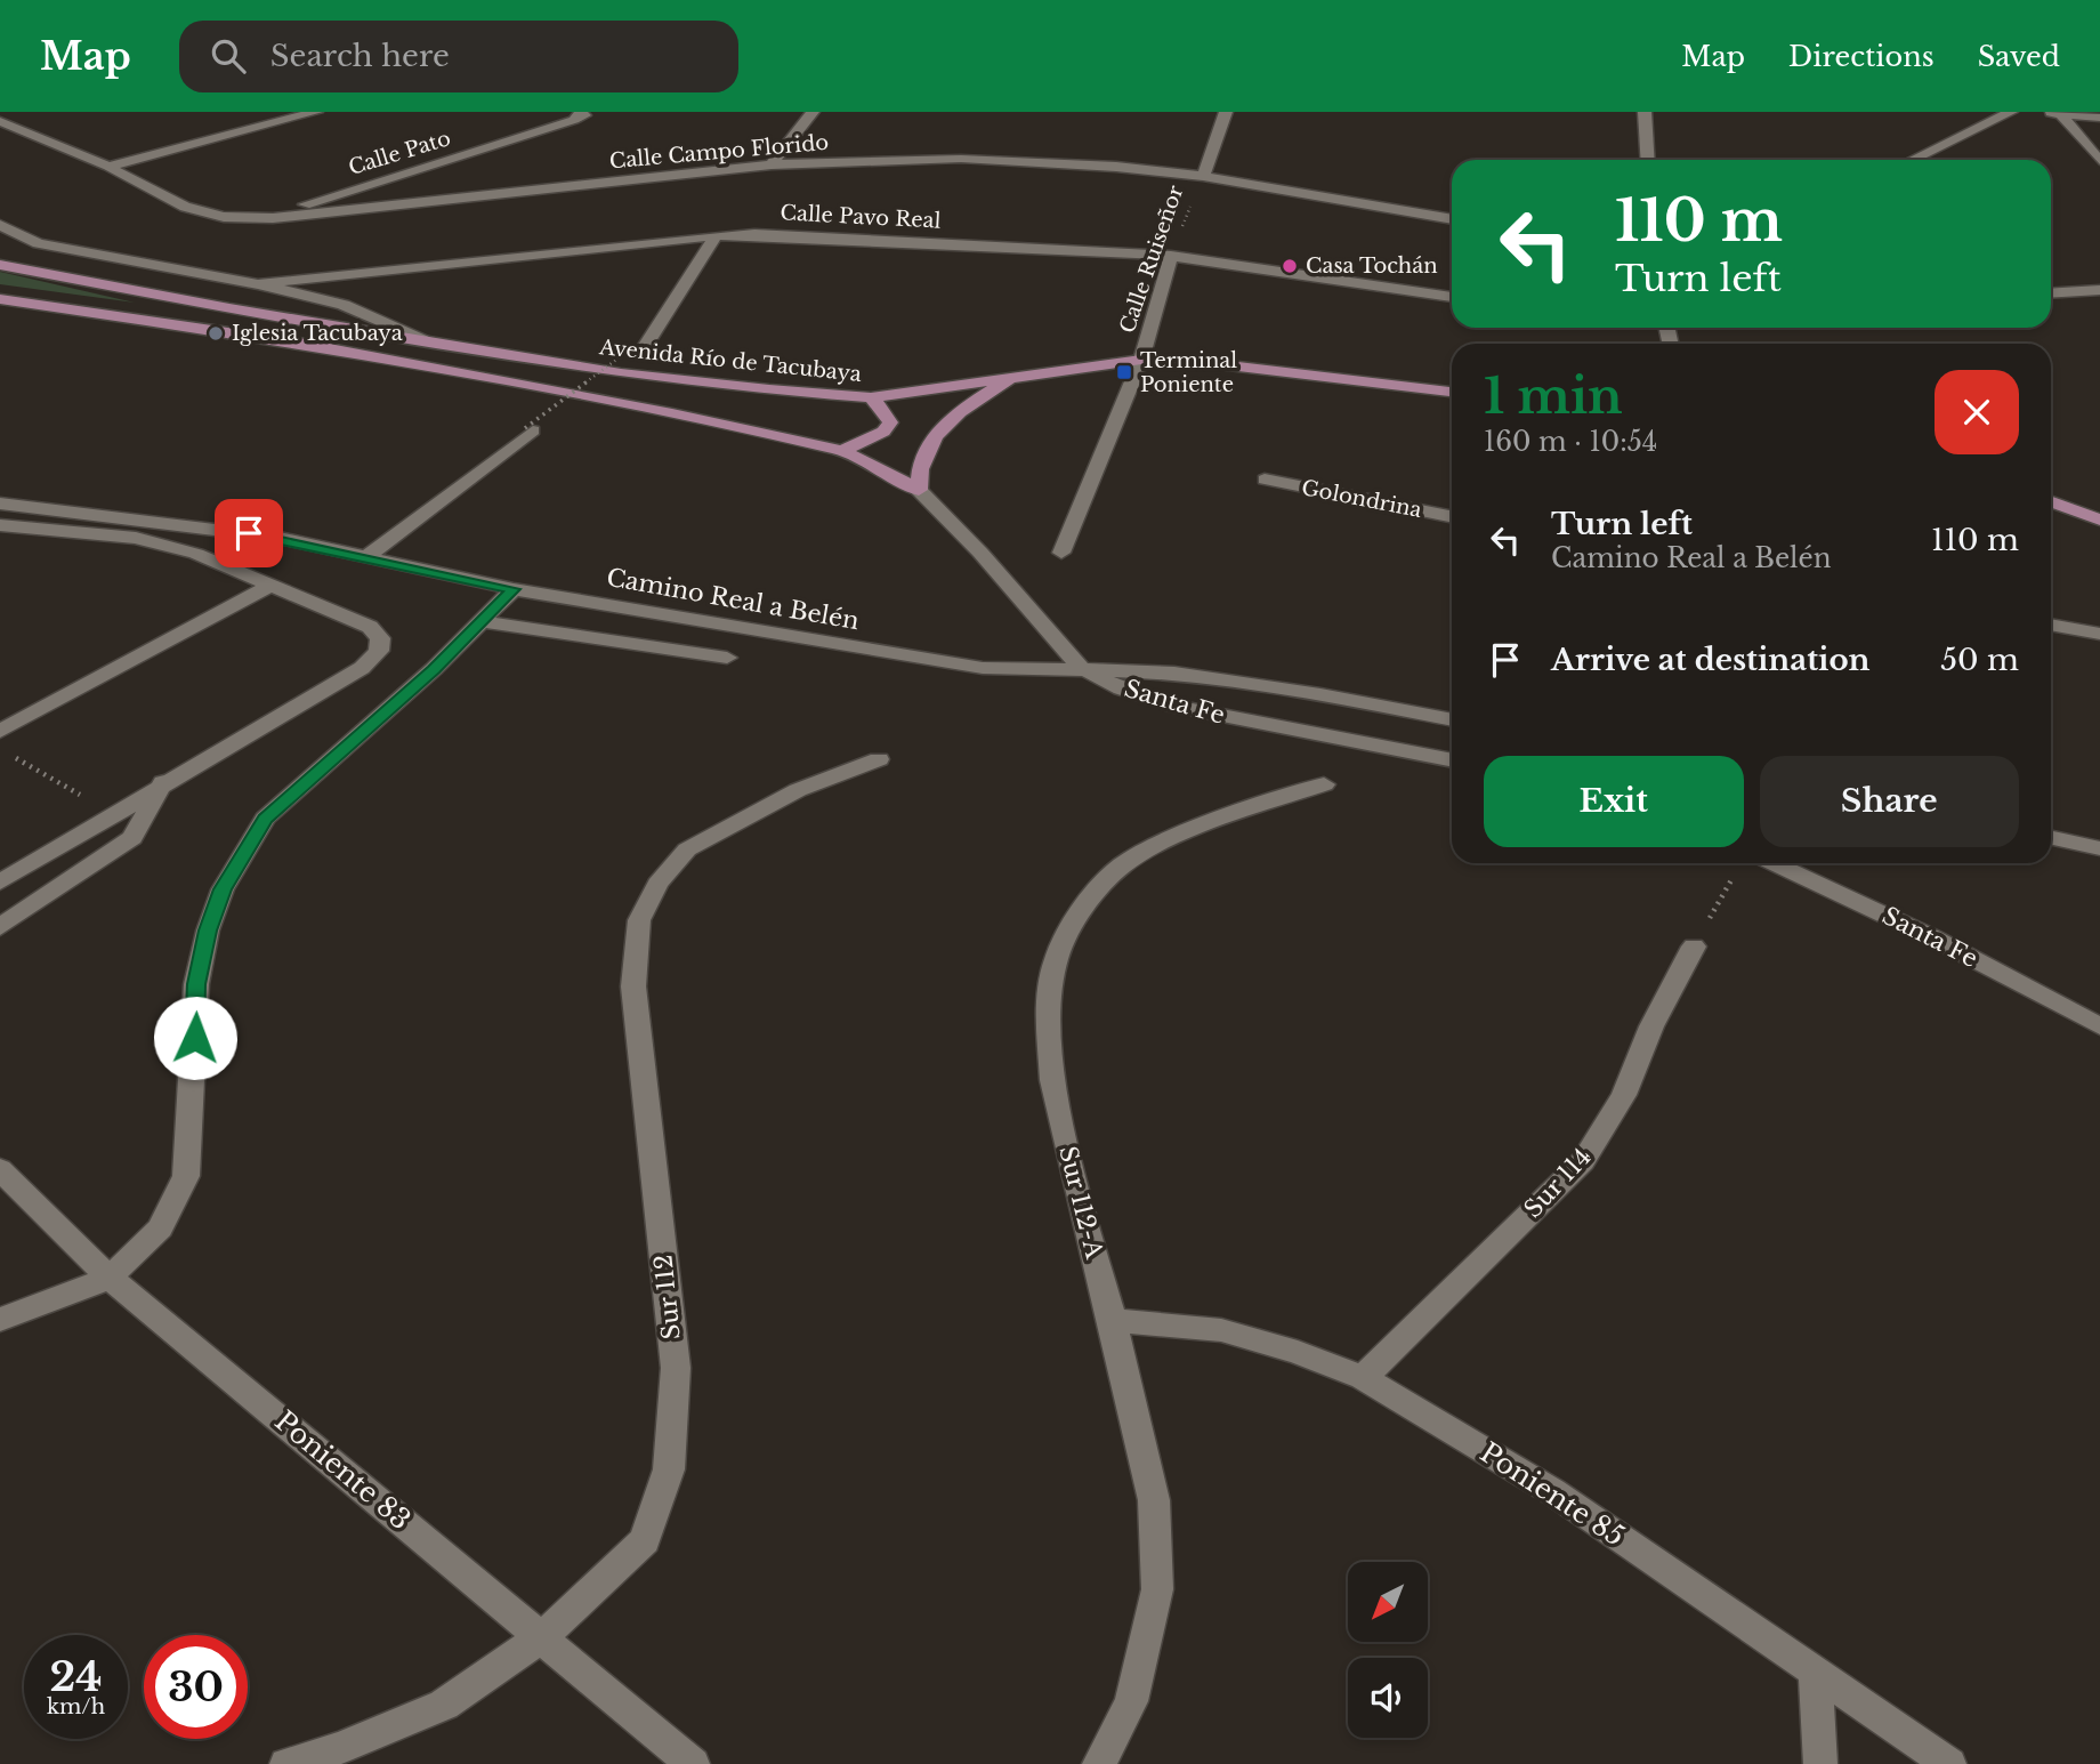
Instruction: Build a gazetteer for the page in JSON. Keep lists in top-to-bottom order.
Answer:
{
  "streets": {
    "main road": ["Avenida Río de Tacubaya"],
    "street": [
      "Calle Campo Florido",
      "Calle Pato",
      "Calle Pavo Real",
      "Calle Ruiseñor",
      "Golondrina",
      "Camino Real a Belén",
      "Santa Fe",
      "Sur 114",
      "Sur 112-A",
      "Sur 112",
      "Poniente 83",
      "Poniente 85"
    ]
  },
  "crossings": [
    ["Calle Campo Florido", "Calle Pato"],
    ["Calle Campo Florido", "Calle Ruiseñor"],
    ["Calle Pavo Real", "Calle Ruiseñor"],
    ["Calle Ruiseñor", "Avenida Río de Tacubaya"],
    ["Camino Real a Belén", "Santa Fe"],
    ["Sur 114", "Poniente 85"],
    ["Sur 112-A", "Poniente 85"],
    ["Sur 112", "Poniente 83"]
  ],
  "places": {
    "other": ["Casa Tochán", "Iglesia Tacubaya"],
    "transit": ["Terminal Poniente"]
  },
  "north": "bottom left",
  "page": {
    "header": "Map",
    "search": "Search here",
    "nav": ["Map", "Directions", "Saved"],
    "turn": ["110 m", "Turn left"],
    "heading": ["1 min", "160 m · 10:54"],
    "list": [
      {
        "name": "Turn left",
        "note": "Camino Real a Belén",
        "value": "110 m"
      },
      {
        "name": "Arrive at destination",
        "value": "50 m"
      }
    ],
    "buttons": ["Exit", "Share"],
    "speed": "24 km/h",
    "limit": "30"
  }
}
